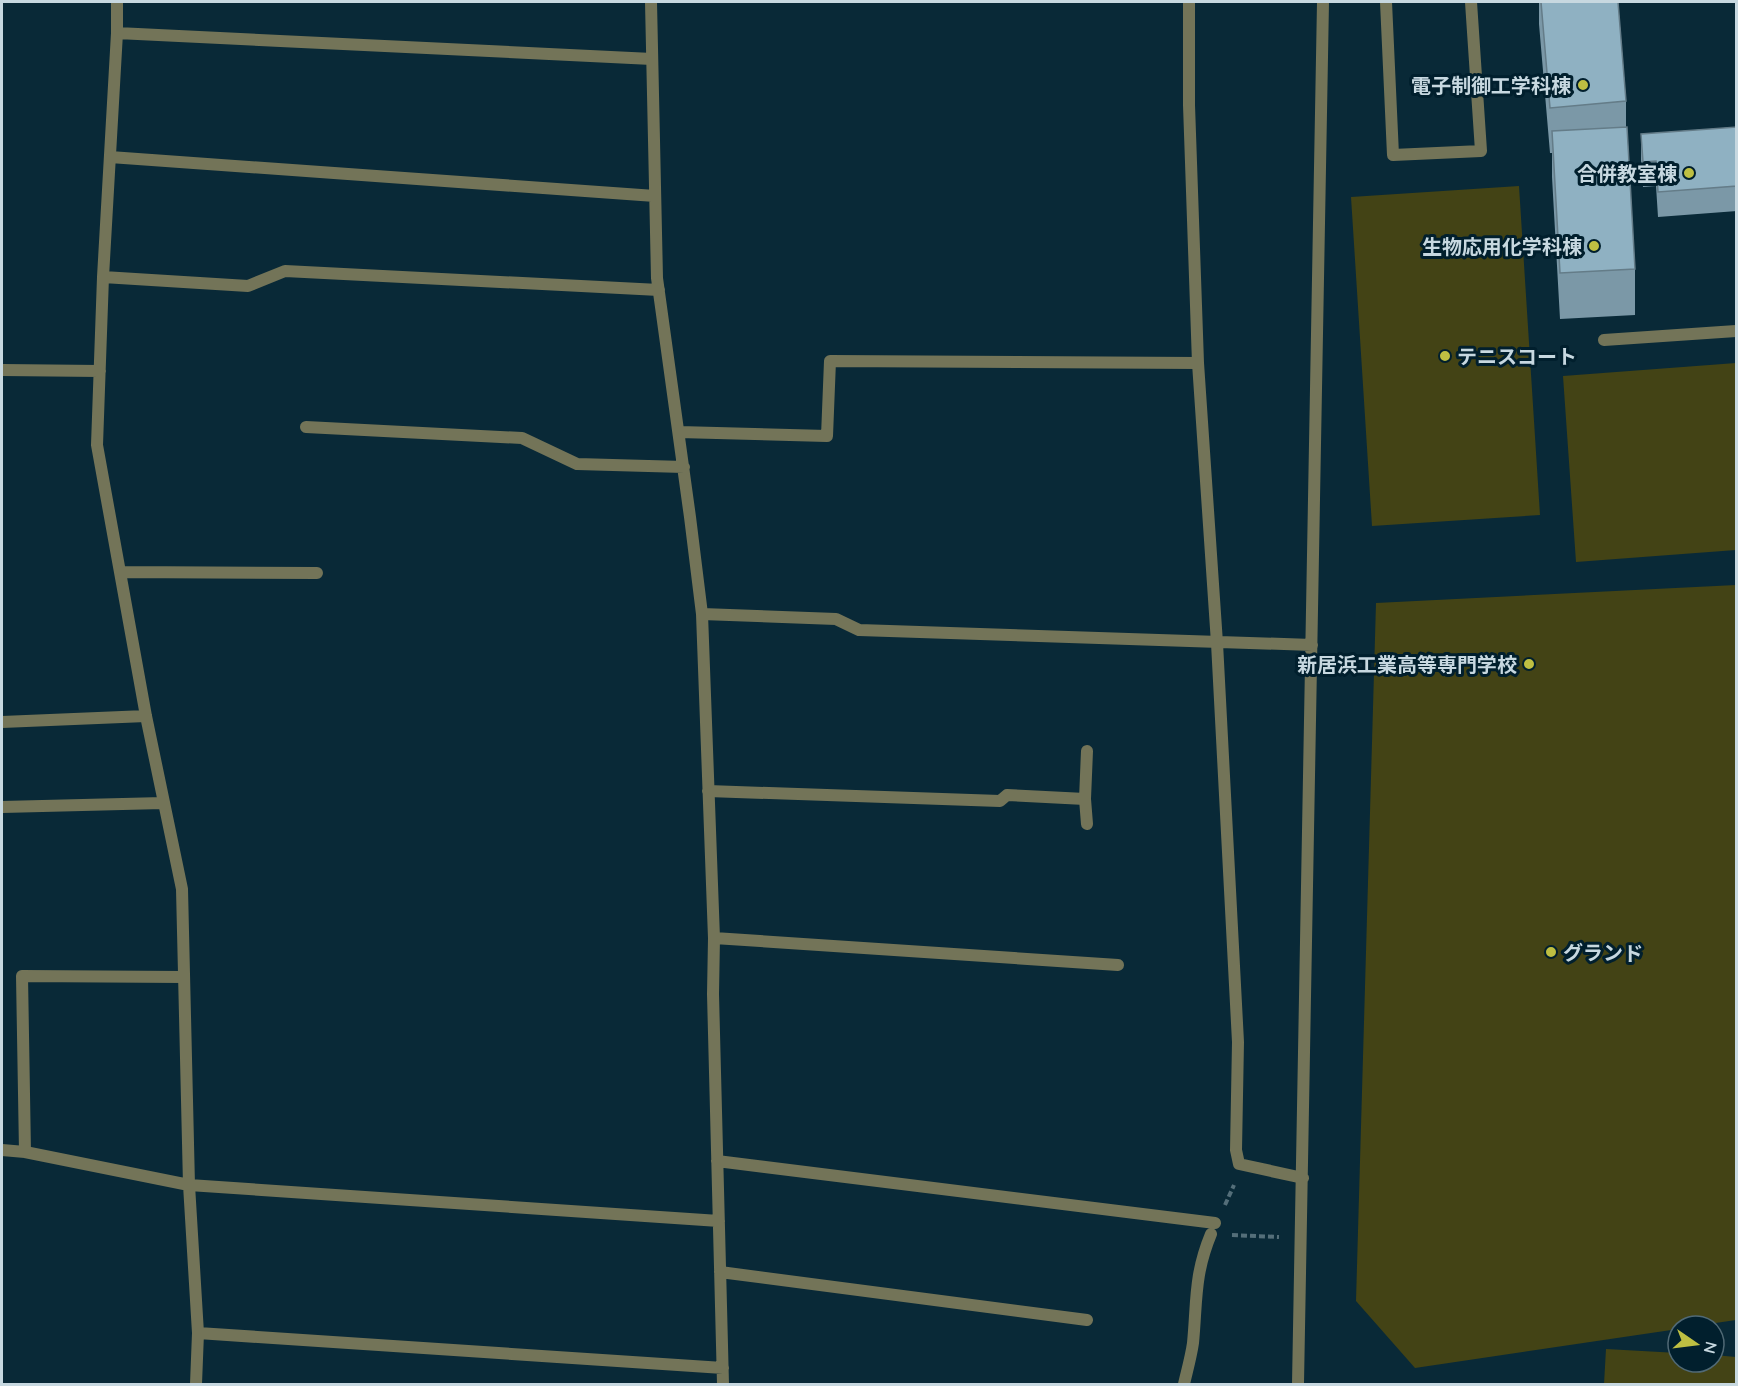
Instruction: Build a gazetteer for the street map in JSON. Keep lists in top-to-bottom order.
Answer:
{
  "places": [
    "電子制御工学科棟",
    "合併教室棟",
    "生物応用化学科棟",
    "テニスコート",
    "新居浜工業高等専門学校",
    "グランド"
  ],
  "north": "right"
}
